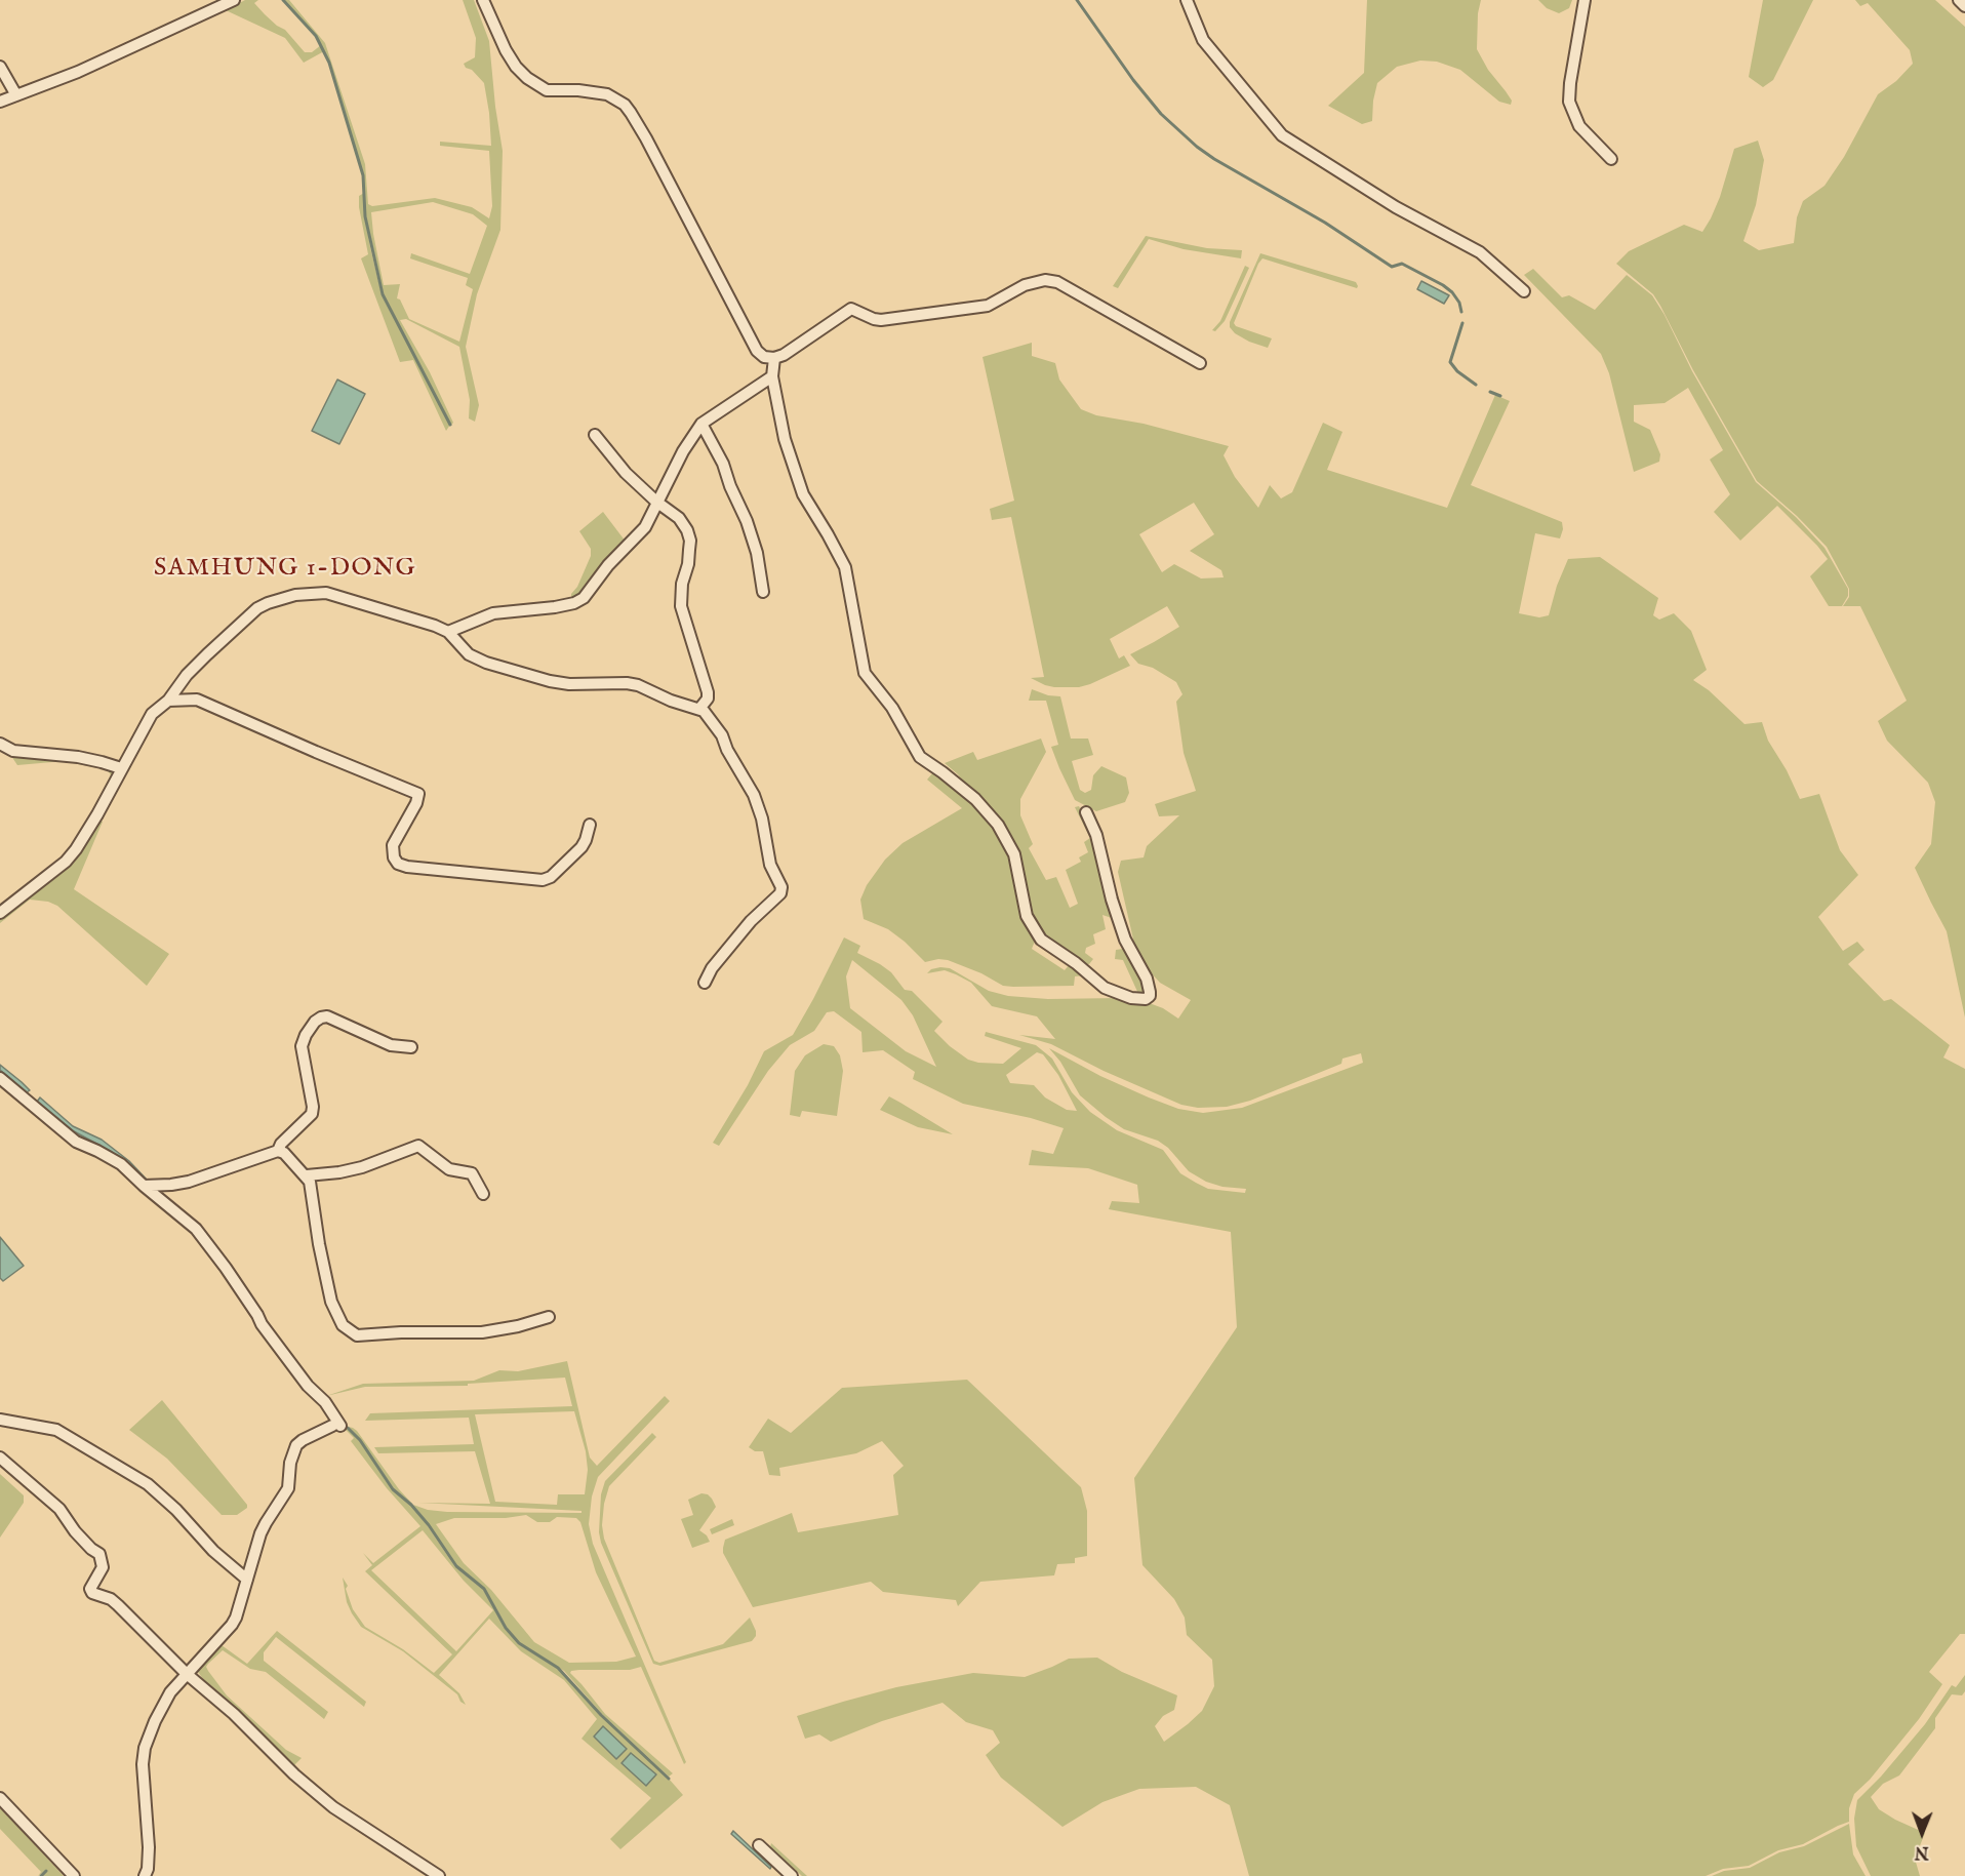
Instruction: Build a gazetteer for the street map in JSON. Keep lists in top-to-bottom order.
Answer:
{
  "districts": ["SAMHUNG 1-DONG"],
  "north": "bottom"
}
